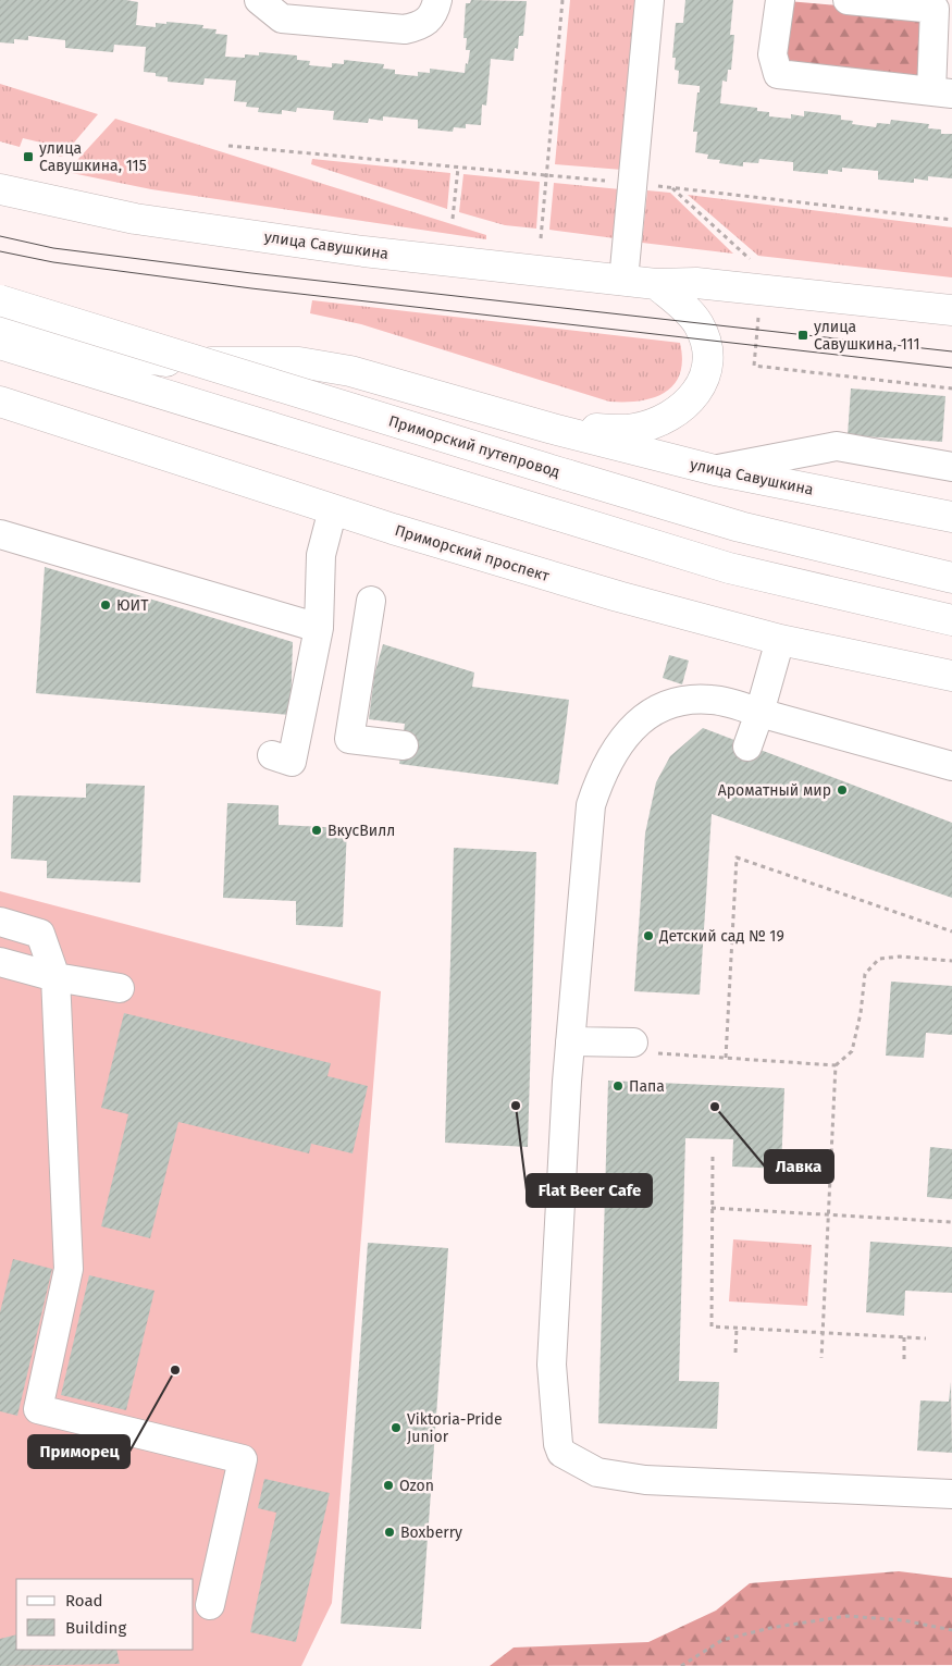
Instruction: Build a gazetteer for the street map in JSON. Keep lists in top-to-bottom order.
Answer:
{
  "streets": {
    "main road": ["улица Савушкина", "Приморский путепровод", "Приморский проспект"]
  },
  "places": {
    "transit": ["улица Савушкина, 115", "улица Савушкина, 111"],
    "other": [
      "ЮИТ",
      "Ароматный мир",
      "ВкусВилл",
      "Детский сад № 19",
      "Папа",
      "Flat Beer Cafe",
      "Лавка",
      "Приморец",
      "Viktoria-Pride Junior",
      "Ozon",
      "Boxberry"
    ]
  },
  "legend": ["Road", "Building"]
}
